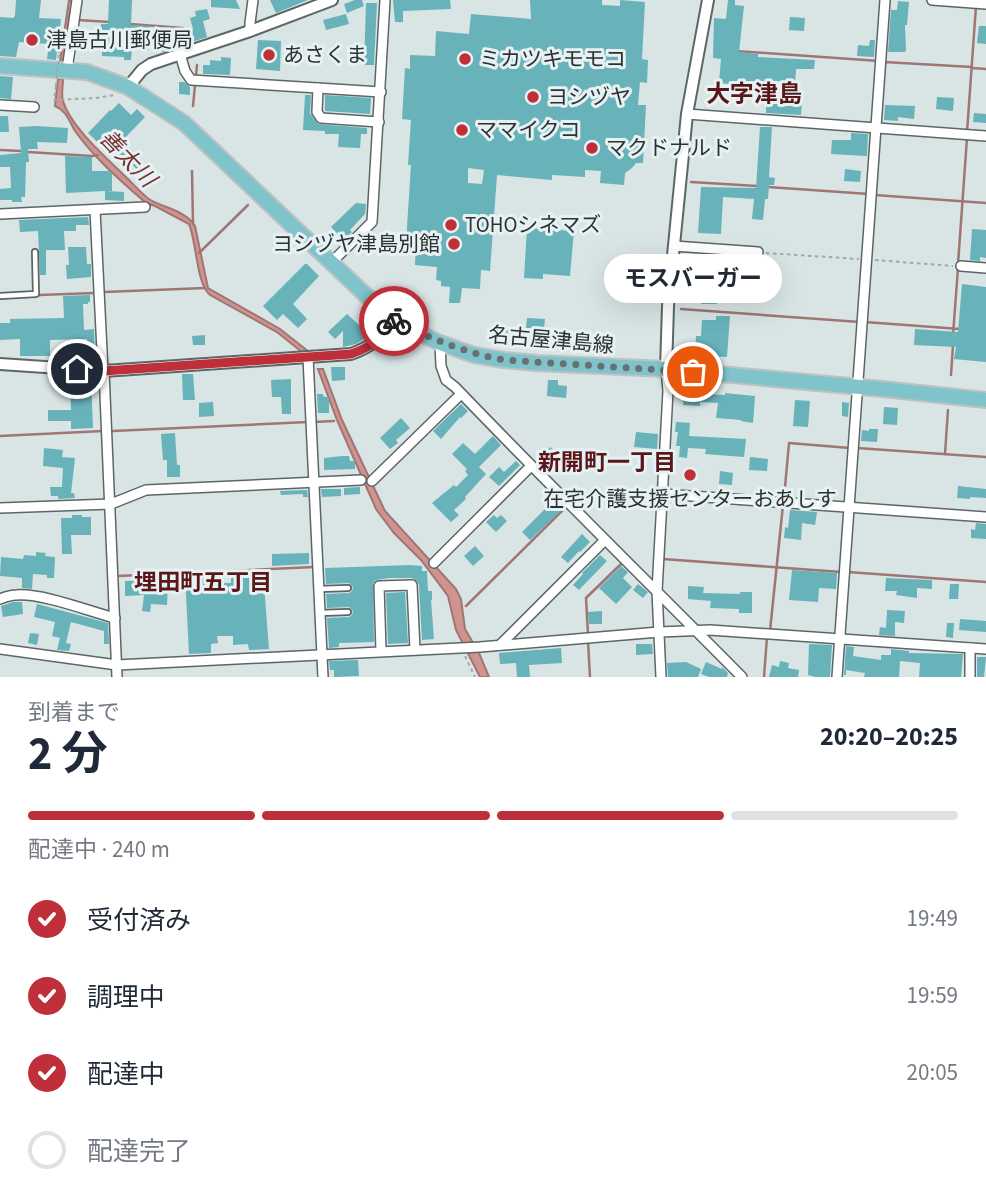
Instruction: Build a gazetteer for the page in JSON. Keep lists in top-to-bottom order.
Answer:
{
  "streets": {
    "main road": ["名古屋津島線"]
  },
  "districts": ["大字津島", "新開町一丁目", "埋田町五丁目"],
  "water": ["善太川"],
  "places": [
    "津島古川郵便局",
    "あさくま",
    "ミカツキモモコ",
    "ヨシヅヤ",
    "ママイクコ",
    "マクドナルド",
    "TOHOシネマズ",
    "ヨシヅヤ津島別館",
    "モスバーガー",
    "在宅介護支援センターおあしす"
  ],
  "page": {
    "bubble": "モスバーガー",
    "heading": ["2 分", "到着まで", "20:20–20:25"],
    "bar": "配達中 · 240 m",
    "list": [
      ["受付済み", "19:49"],
      ["調理中", "19:59"],
      ["配達中", "20:05"],
      "配達完了"
    ]
  }
}
